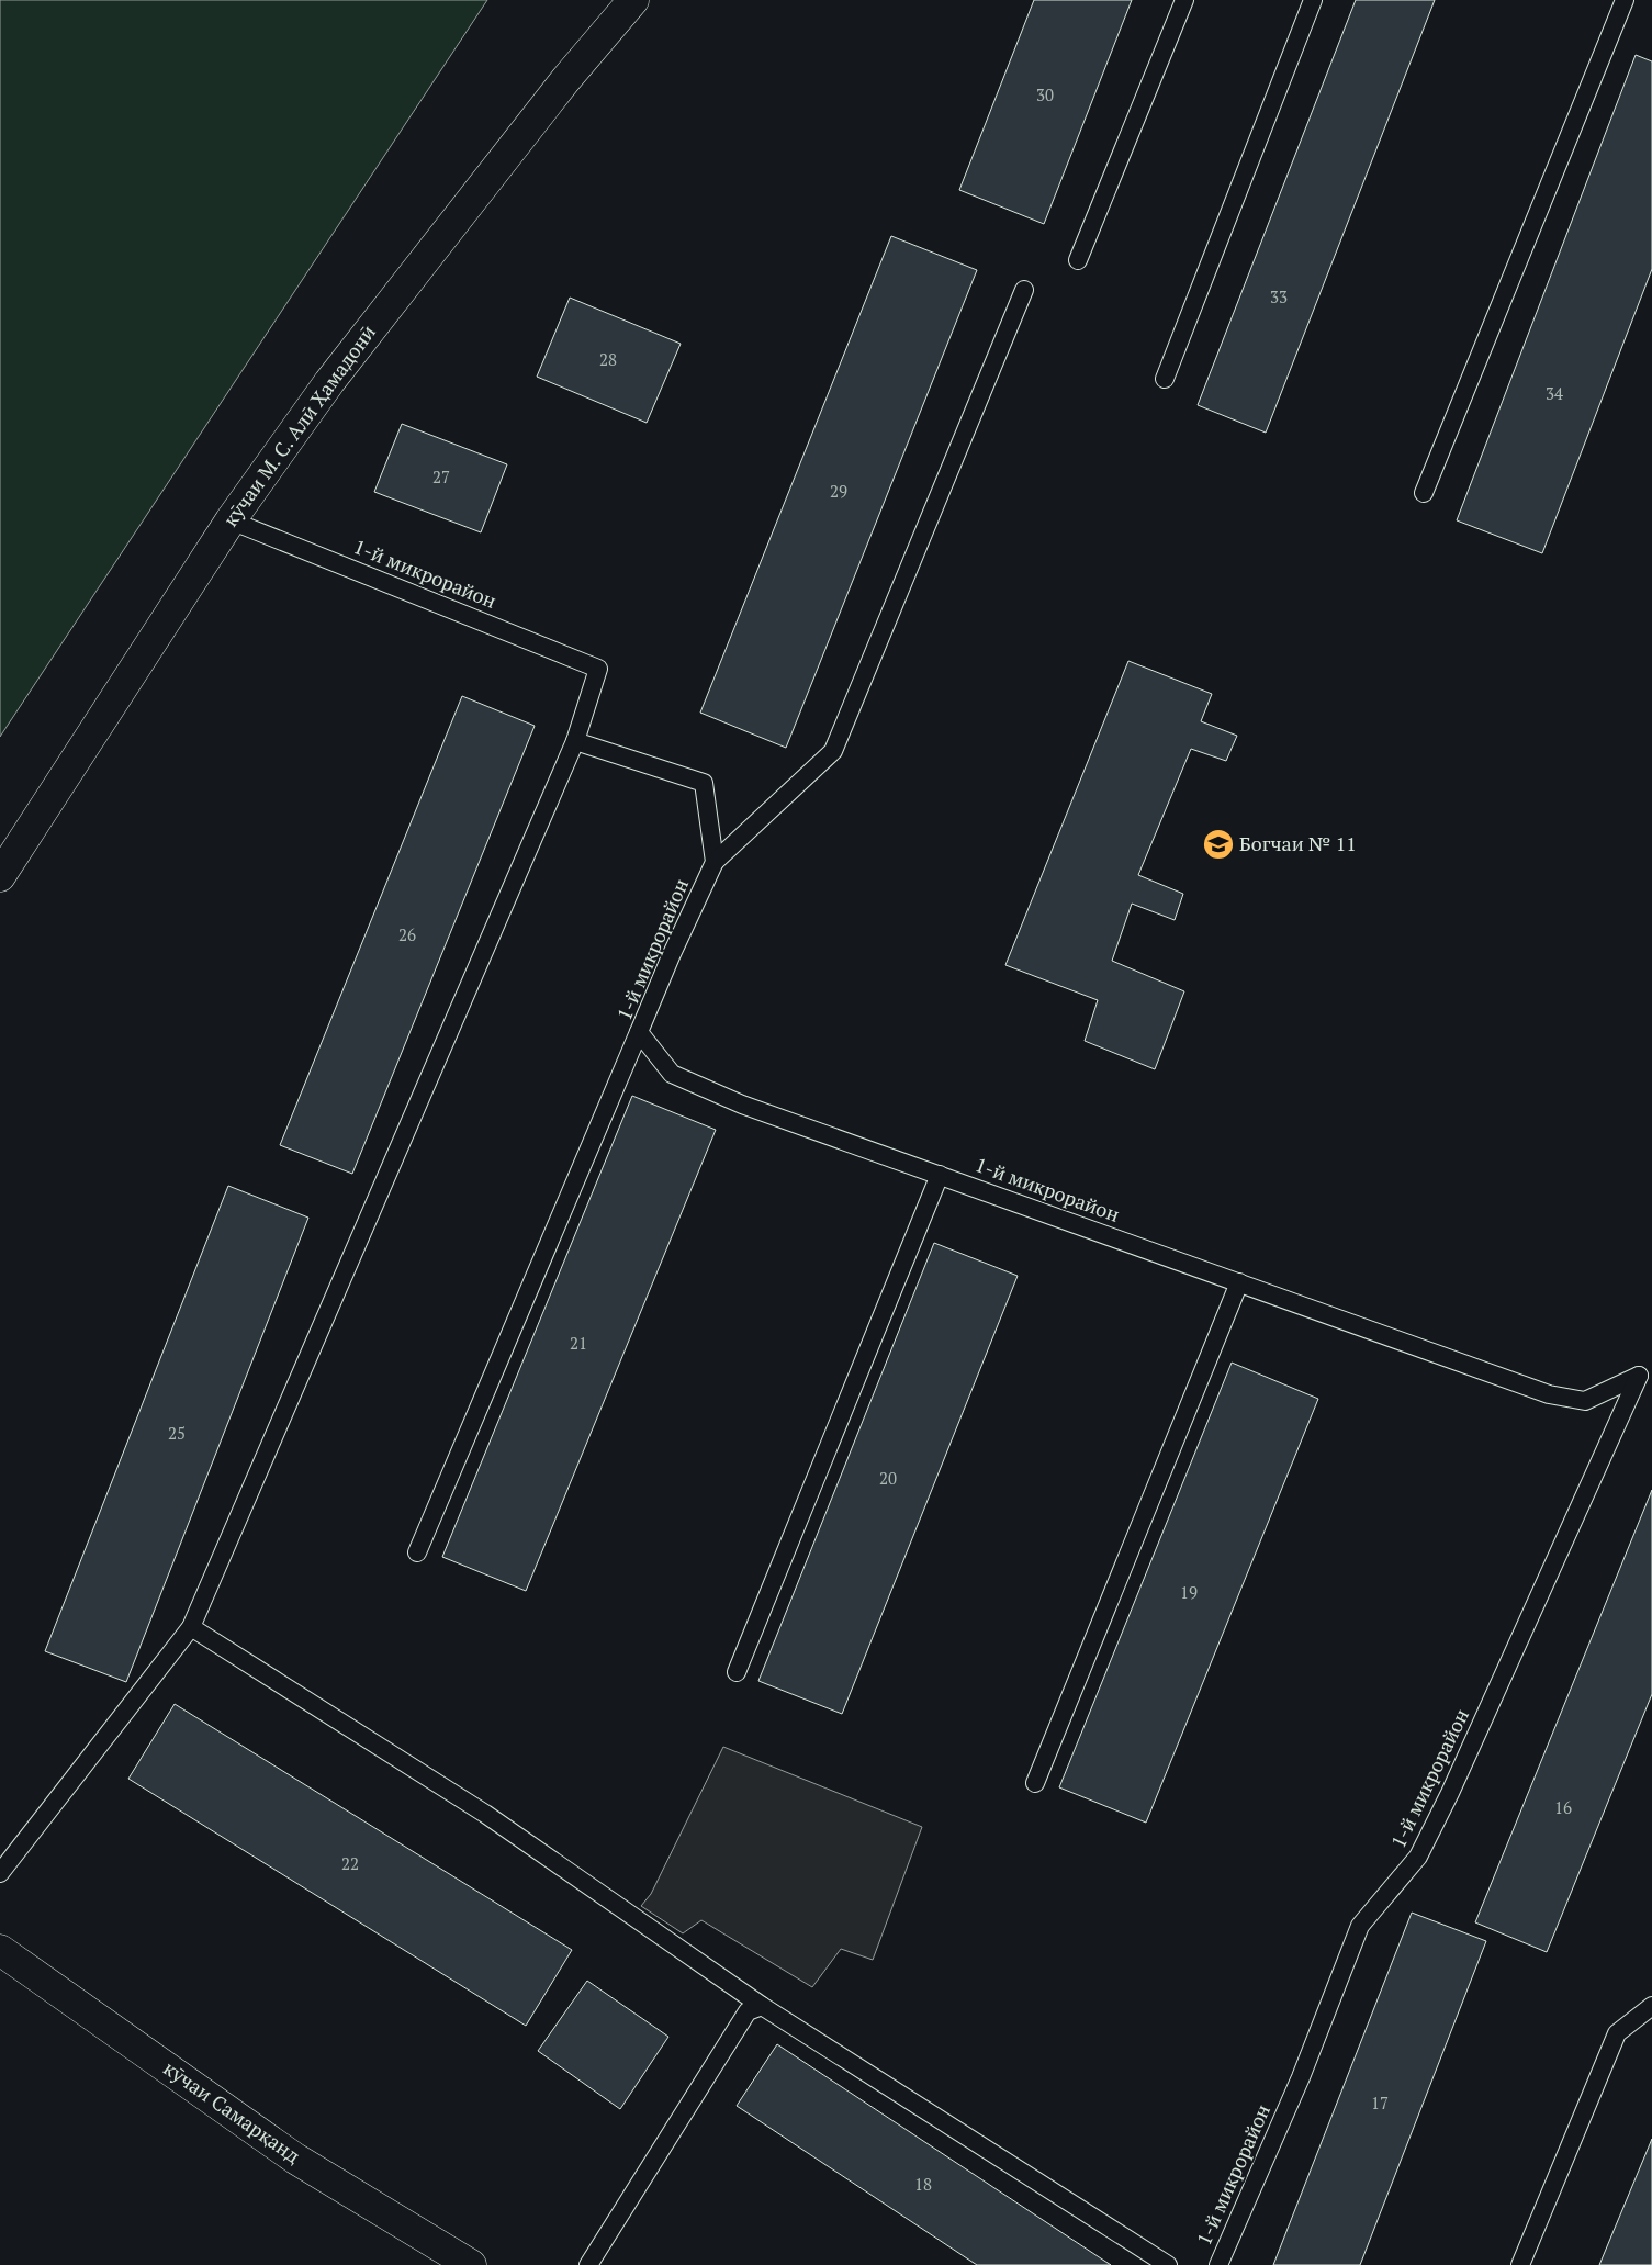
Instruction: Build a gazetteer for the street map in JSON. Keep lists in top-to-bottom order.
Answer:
{
  "streets": {
    "street": ["кӯчаи М. С. Алӣ Ҳамадонӣ", "кӯчаи Самарқанд"],
    "lane": ["1-й микрорайон"]
  },
  "crossings": [
    ["кӯчаи М. С. Алӣ Ҳамадонӣ", "1-й микрорайон"]
  ],
  "places": {
    "school or university": ["Богчаи № 11"]
  },
  "house_numbers": [
    "30",
    "33",
    "28",
    "34",
    "27",
    "29",
    "26",
    "21",
    "25",
    "20",
    "19",
    "16",
    "22",
    "17",
    "18"
  ]
}
